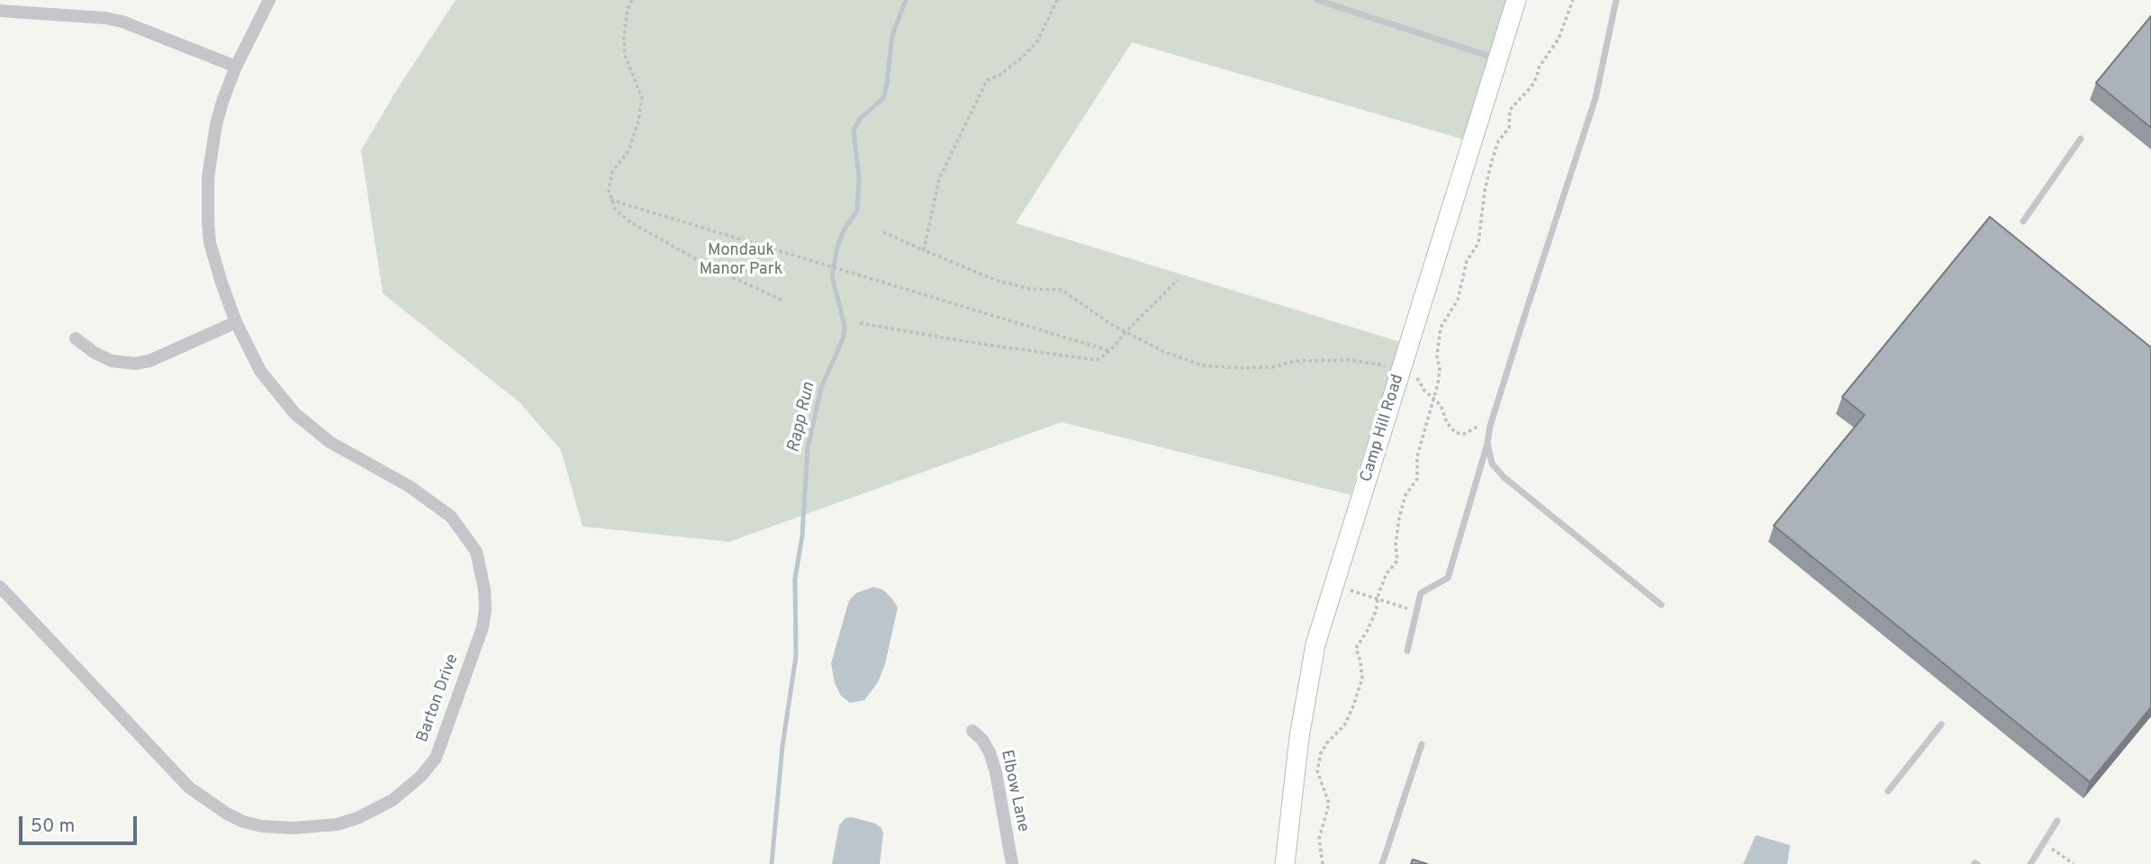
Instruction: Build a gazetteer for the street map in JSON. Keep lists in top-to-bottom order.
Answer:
{
  "streets": {
    "street": ["Camp Hill Road", "Barton Drive", "Elbow Lane"]
  },
  "water": ["Rapp Run"],
  "parks": ["Mondauk Manor Park"],
  "scale_bar": "50 m"
}
